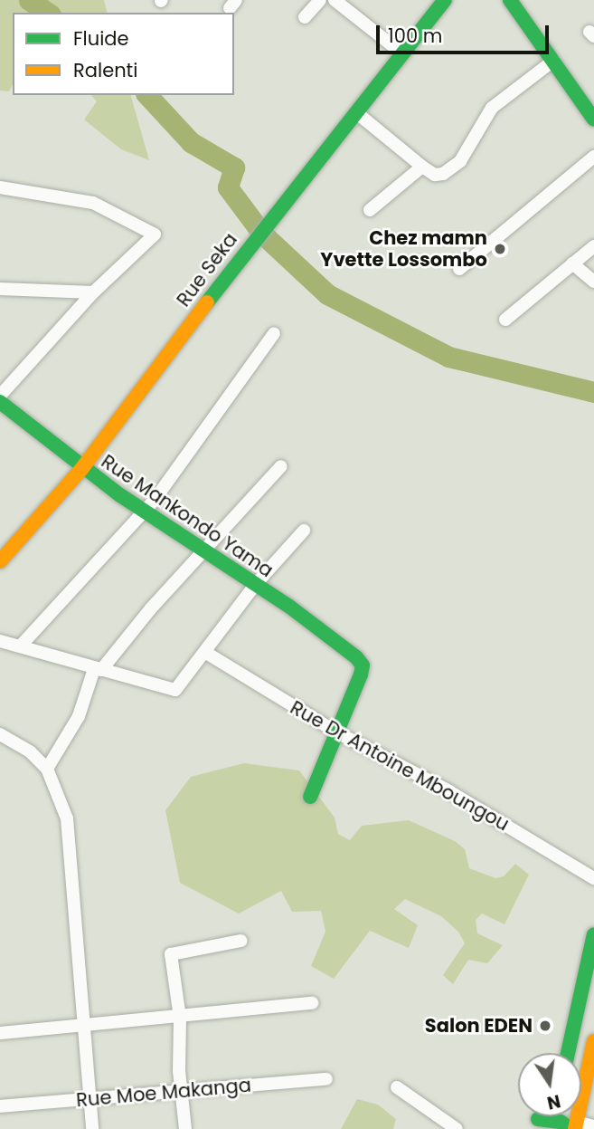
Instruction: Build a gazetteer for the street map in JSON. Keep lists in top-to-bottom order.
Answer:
{
  "streets": {
    "street": [
      "Rue Seka",
      "Rue Mankondo Yama",
      "Rue Dr Antoine Mboungou",
      "Rue Moe Makanga"
    ]
  },
  "crossings": [
    ["Rue Seka", "Rue Mankondo Yama"],
    ["Rue Mankondo Yama", "Rue Dr Antoine Mboungou"]
  ],
  "places": ["Chez mamn Yvette Lossombo", "Salon EDEN"],
  "legend": ["Fluide", "Ralenti"],
  "scale_bar": "100 m",
  "north": "bottom"
}
